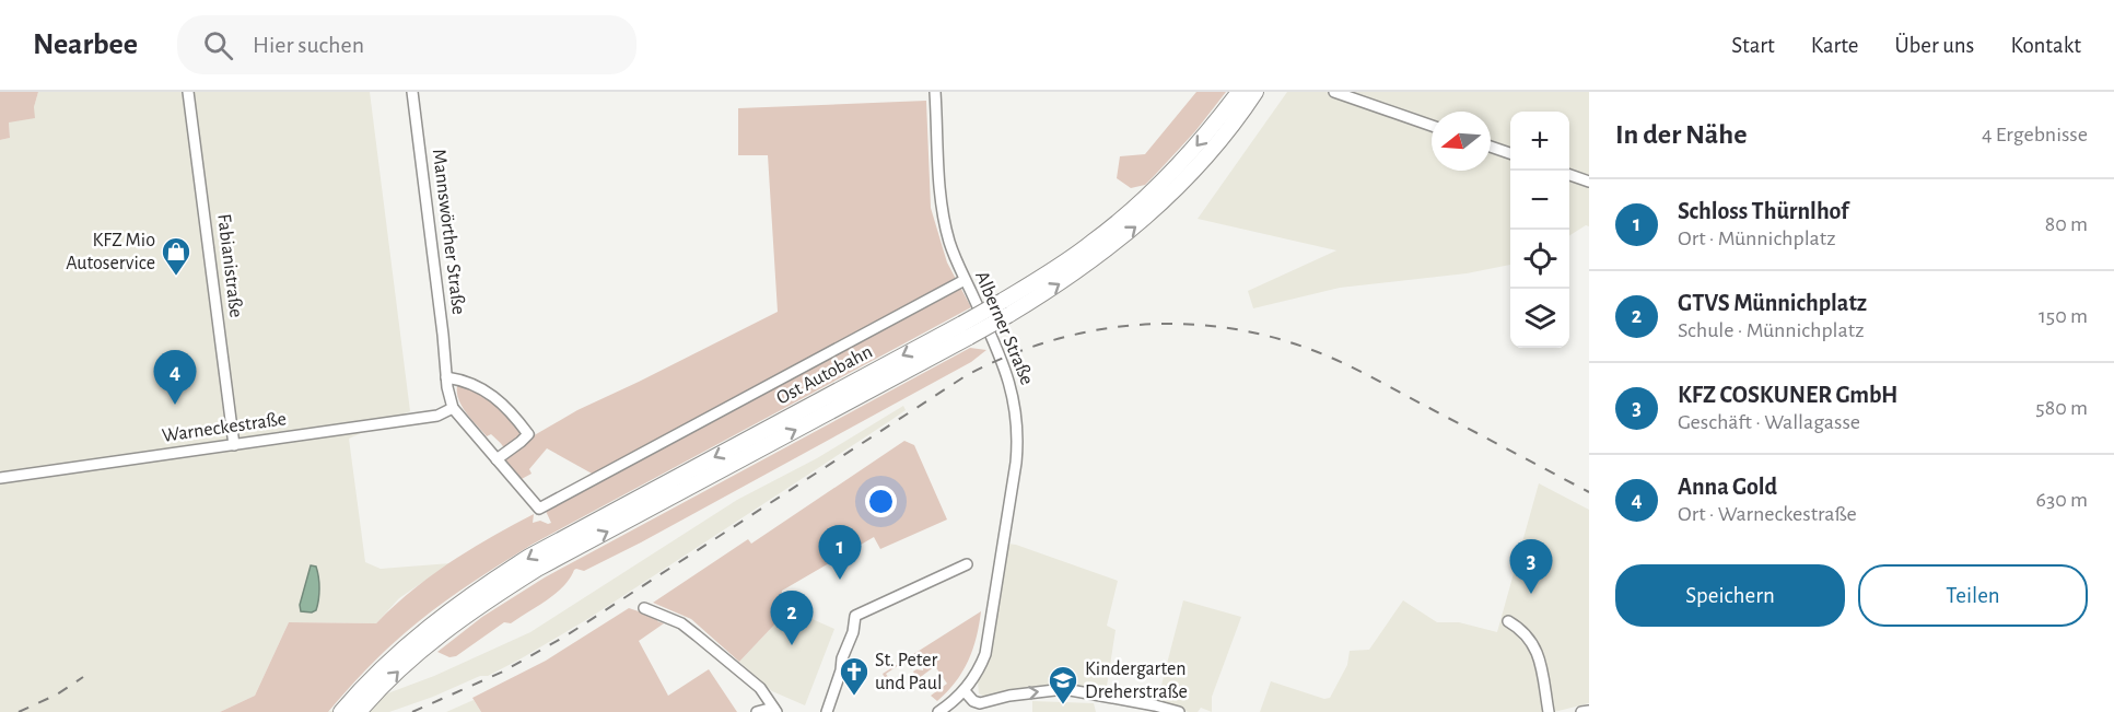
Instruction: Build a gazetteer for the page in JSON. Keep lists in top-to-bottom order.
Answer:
{
  "streets": {
    "highway": ["Ost Autobahn"],
    "street": [
      "Mannswörther Straße",
      "Fabianistraße",
      "Alberner Straße",
      "Warneckestraße"
    ]
  },
  "crossings": [
    ["Mannswörther Straße", "Alberner Straße"],
    ["Mannswörther Straße", "Warneckestraße"],
    ["Fabianistraße", "Warneckestraße"]
  ],
  "places": {
    "shop": ["KFZ Mio Autoservice"],
    "church": ["St. Peter und Paul"],
    "school or university": ["Kindergarten Dreherstraße"]
  },
  "north": "left",
  "page": {
    "header": "Nearbee",
    "search": "Hier suchen",
    "nav": [
      "Start",
      "Karte",
      "Über uns",
      "Kontakt"
    ],
    "heading": ["In der Nähe", "4 Ergebnisse"],
    "map_buttons": ["+", "−"],
    "list": [
      {
        "mark": "1",
        "name": "Schloss Thürnlhof",
        "note": "Ort · Münnichplatz",
        "value": "80 m"
      },
      {
        "mark": "2",
        "name": "GTVS Münnichplatz",
        "note": "Schule · Münnichplatz",
        "value": "150 m"
      },
      {
        "mark": "3",
        "name": "KFZ COSKUNER GmbH",
        "note": "Geschäft · Wallagasse",
        "value": "580 m"
      },
      {
        "mark": "4",
        "name": "Anna Gold",
        "note": "Ort · Warneckestraße",
        "value": "630 m"
      }
    ],
    "pins": [
      "4",
      "1",
      "3",
      "2"
    ],
    "buttons": ["Speichern", "Teilen"]
  }
}
